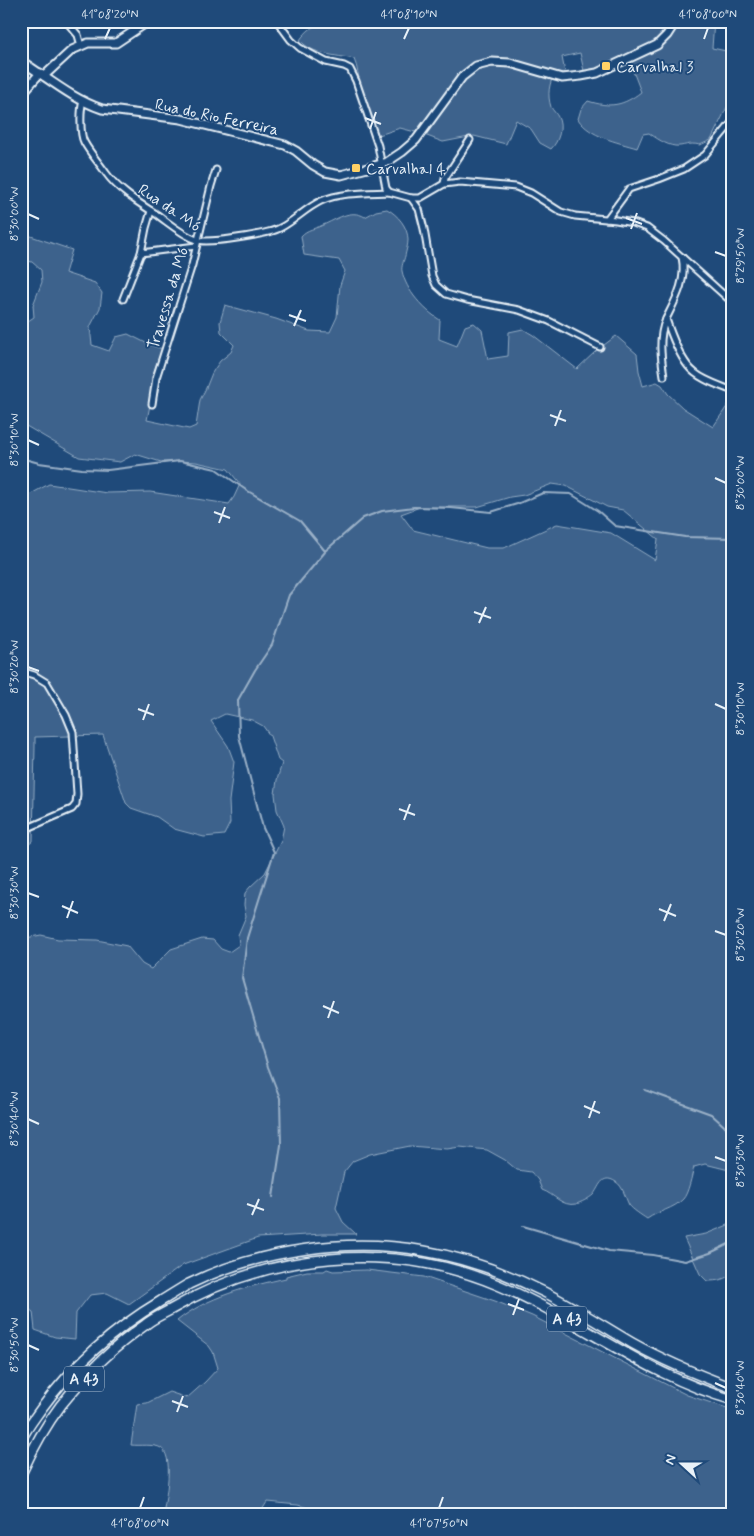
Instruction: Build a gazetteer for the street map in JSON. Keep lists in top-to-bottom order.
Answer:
{
  "streets": {
    "highway": ["A 43"],
    "street": ["Rua do Rio Ferreira", "Rua da Mó", "Travessa da Mó"]
  },
  "crossings": [
    ["Rua do Rio Ferreira", "Rua da Mó"],
    ["Rua da Mó", "Travessa da Mó"]
  ],
  "places": {
    "transit": ["Carvalhal 3", "Carvalhal 4"]
  },
  "north": "left",
  "coordinates": [
    "41°08'20\"N",
    "41°08'10\"N",
    "41°08'00\"N",
    "8°30'00\"W",
    "8°29'50\"W",
    "8°30'10\"W",
    "8°30'20\"W",
    "8°30'30\"W",
    "8°30'40\"W",
    "8°30'50\"W",
    "41°07'50\"N"
  ]
}
